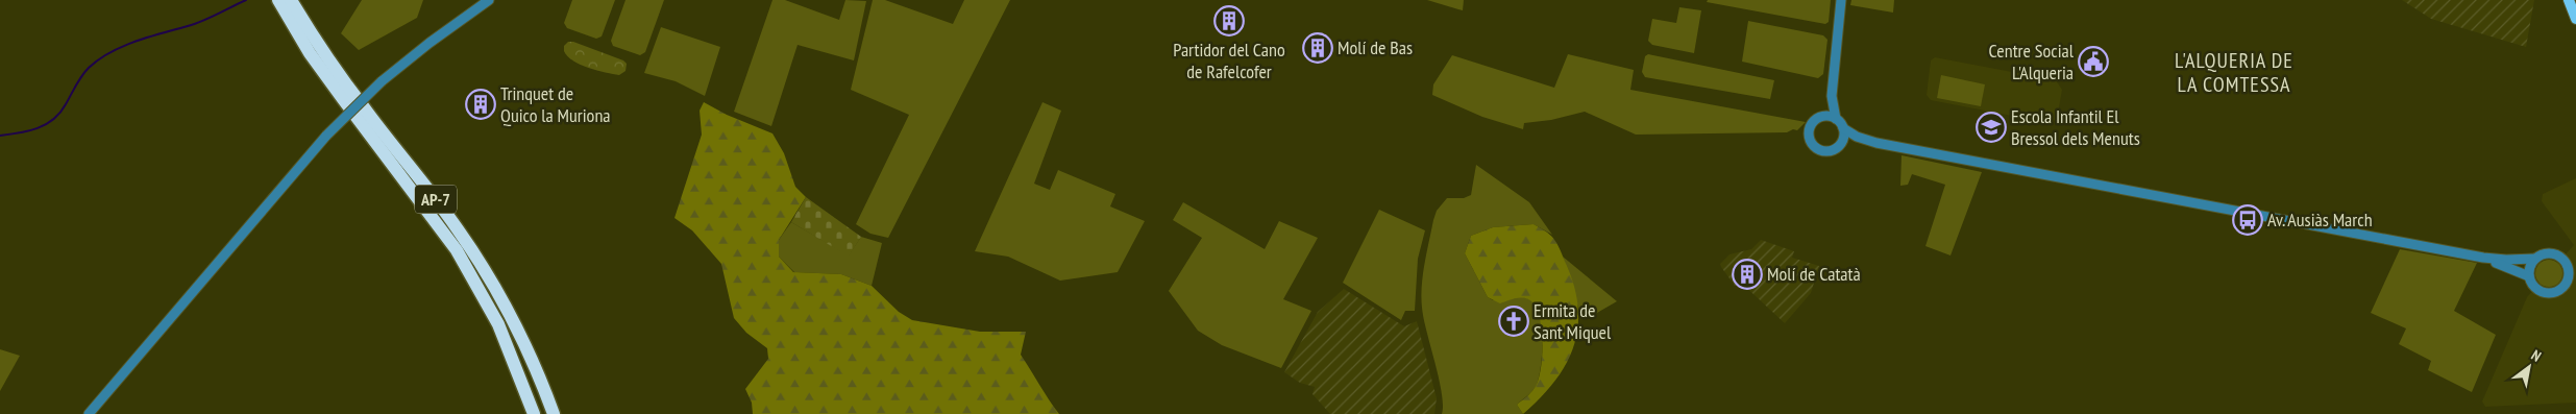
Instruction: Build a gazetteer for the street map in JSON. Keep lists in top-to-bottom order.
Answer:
{
  "streets": {
    "highway": ["AP-7"]
  },
  "districts": ["L'ALQUERIA DE LA COMTESSA"],
  "places": {
    "building": [
      "Partidor del Cano de Rafelcofer",
      "Molí de Bas",
      "Trinquet de Quico la Muriona",
      "Molí de Catatà"
    ],
    "public building": ["Centre Social L'Alqueria"],
    "school or university": ["Escola Infantil El Bressol dels Menuts"],
    "bus stop": ["Av. Ausiàs March"],
    "church": ["Ermita de Sant Miquel"]
  },
  "north": "top right"
}
